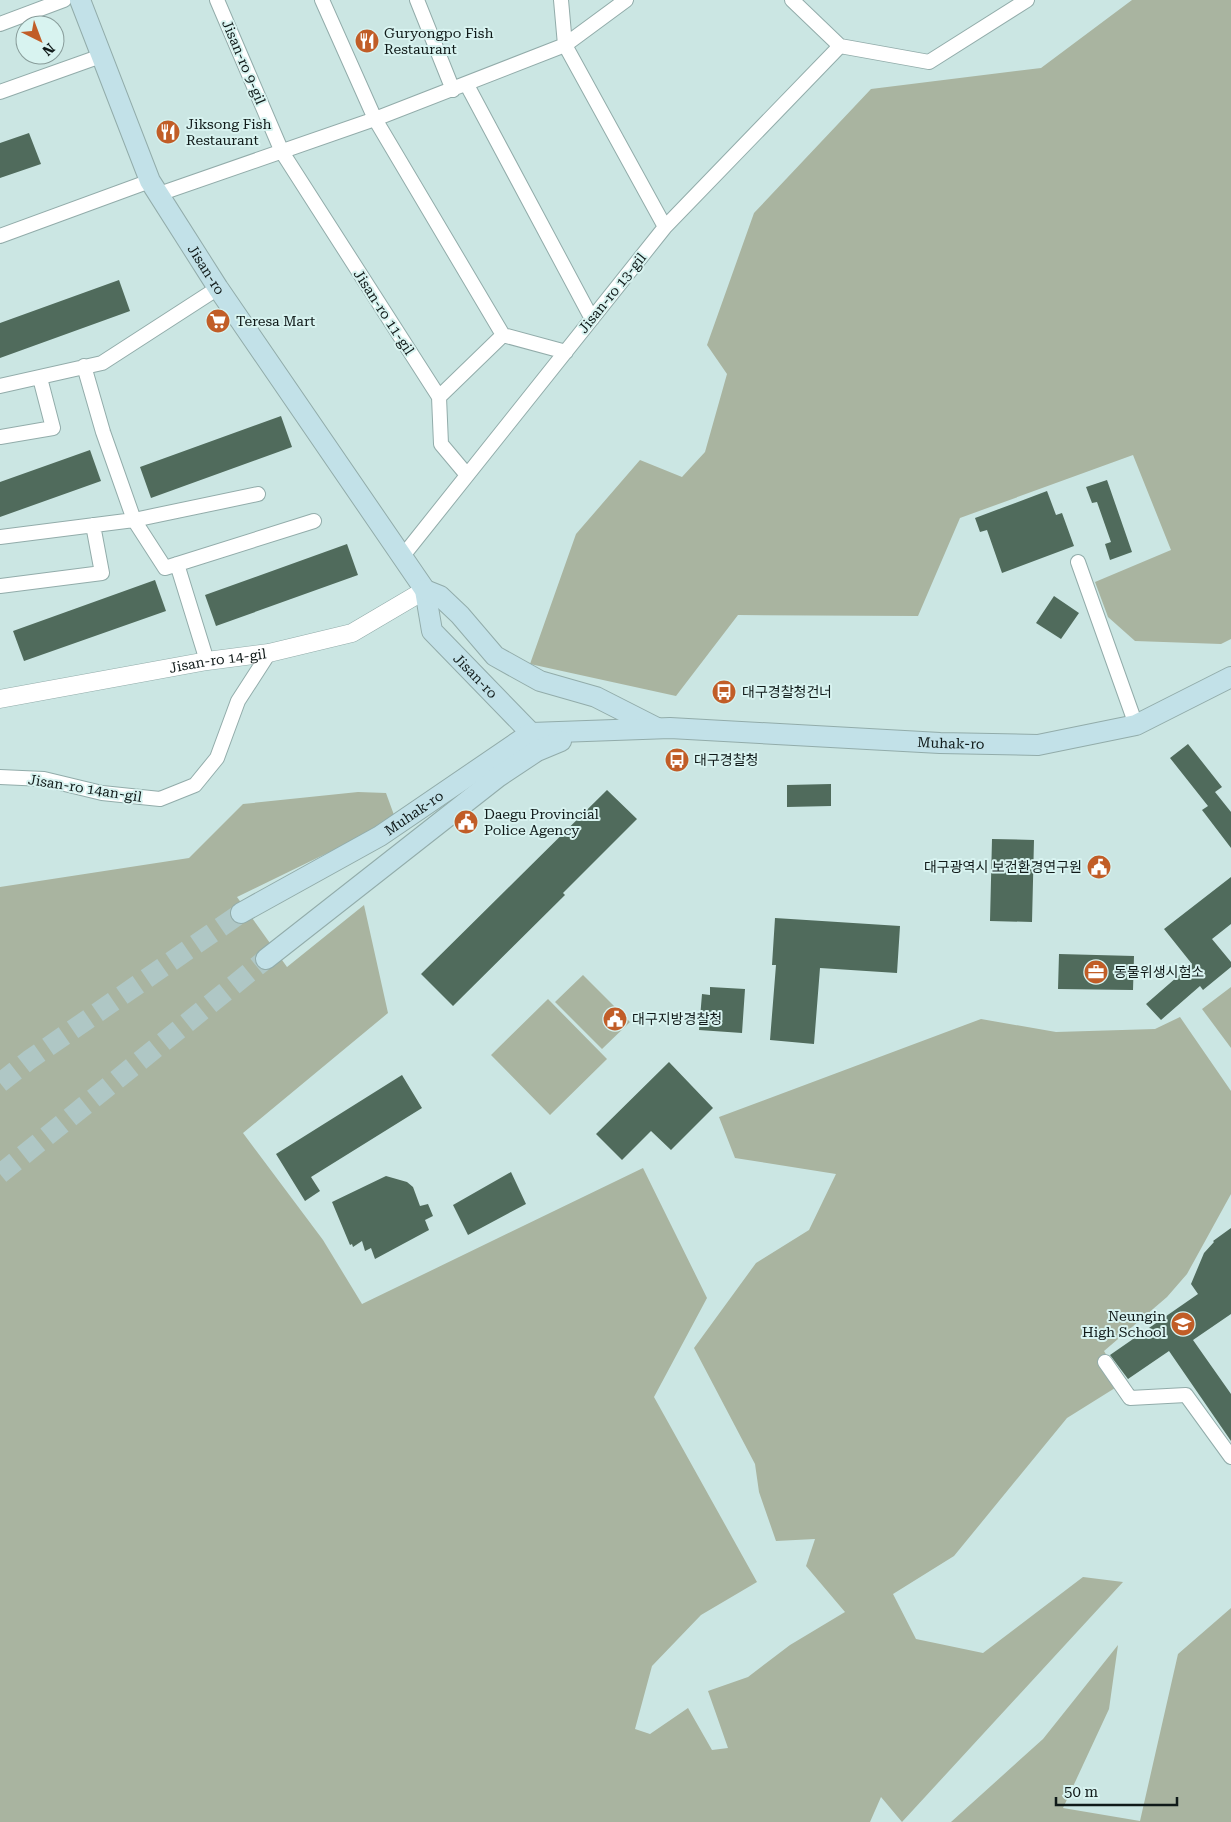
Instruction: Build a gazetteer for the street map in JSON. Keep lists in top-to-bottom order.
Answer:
{
  "streets": {
    "main road": ["Jisan-ro", "Muhak-ro"],
    "street": [
      "Jisan-ro 9-gil",
      "Jisan-ro 13-gil",
      "Jisan-ro 11-gil",
      "Jisan-ro 14-gil",
      "Jisan-ro 14an-gil"
    ]
  },
  "crossings": [
    ["Jisan-ro 9-gil", "Jisan-ro 11-gil"],
    ["Jisan-ro", "Jisan-ro 13-gil"],
    ["Jisan-ro", "Jisan-ro 14-gil"],
    ["Jisan-ro", "Muhak-ro"],
    ["Jisan-ro 14-gil", "Jisan-ro 14an-gil"]
  ],
  "places": {
    "restaurant": ["Guryongpo Fish Restaurant", "Jiksong Fish Restaurant"],
    "supermarket": ["Teresa Mart"],
    "bus stop": ["대구경찰청건너", "대구경찰청"],
    "public building": ["Daegu Provincial Police Agency", "대구광역시 보건환경연구원", "대구지방경찰청"],
    "office": ["동물위생시험소"],
    "school or university": ["Neungin High School"]
  },
  "scale_bar": "50 m",
  "north": "bottom right"
}
